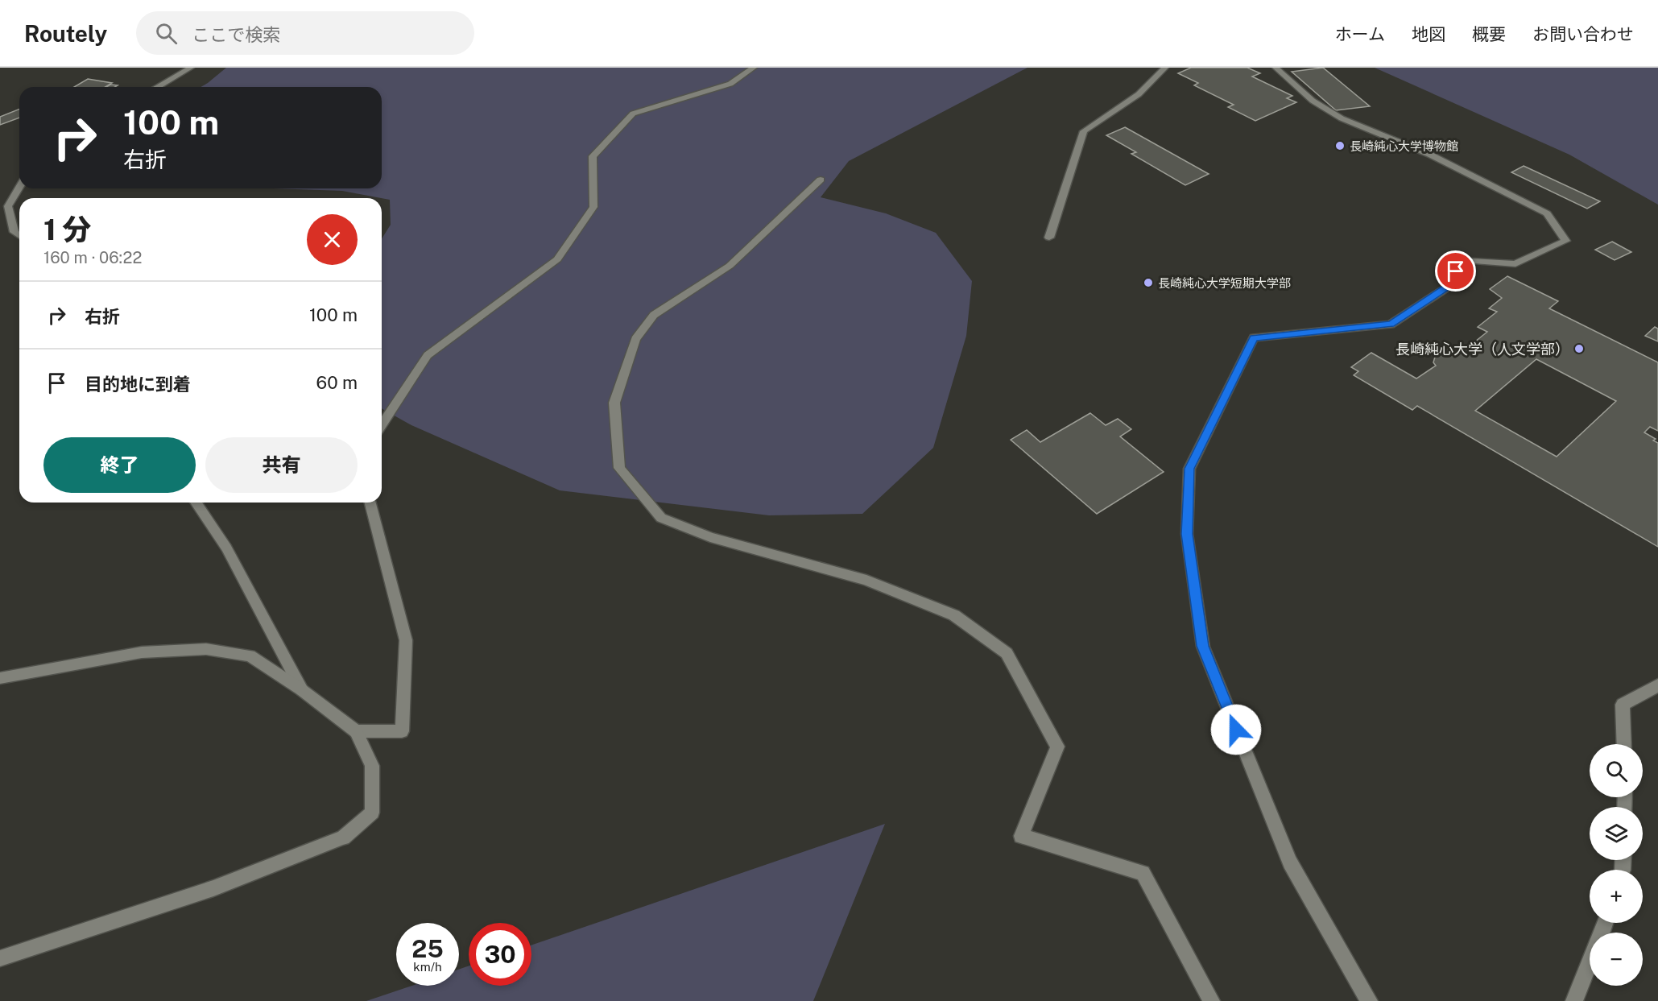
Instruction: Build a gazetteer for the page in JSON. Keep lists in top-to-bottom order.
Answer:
{
  "places": ["長崎純心大学博物館", "長崎純心大学短期大学部", "長崎純心大学（人文学部）"],
  "page": {
    "header": "Routely",
    "search": "ここで検索",
    "nav": [
      "ホーム",
      "地図",
      "概要",
      "お問い合わせ"
    ],
    "turn": ["100 m", "右折"],
    "heading": ["1 分", "160 m · 06:22"],
    "list": [
      {
        "name": "右折",
        "value": "100 m"
      },
      {
        "name": "目的地に到着",
        "value": "60 m"
      }
    ],
    "buttons": ["終了", "共有"],
    "map_buttons": ["+", "−"],
    "speed": "25 km/h",
    "limit": "30"
  }
}
